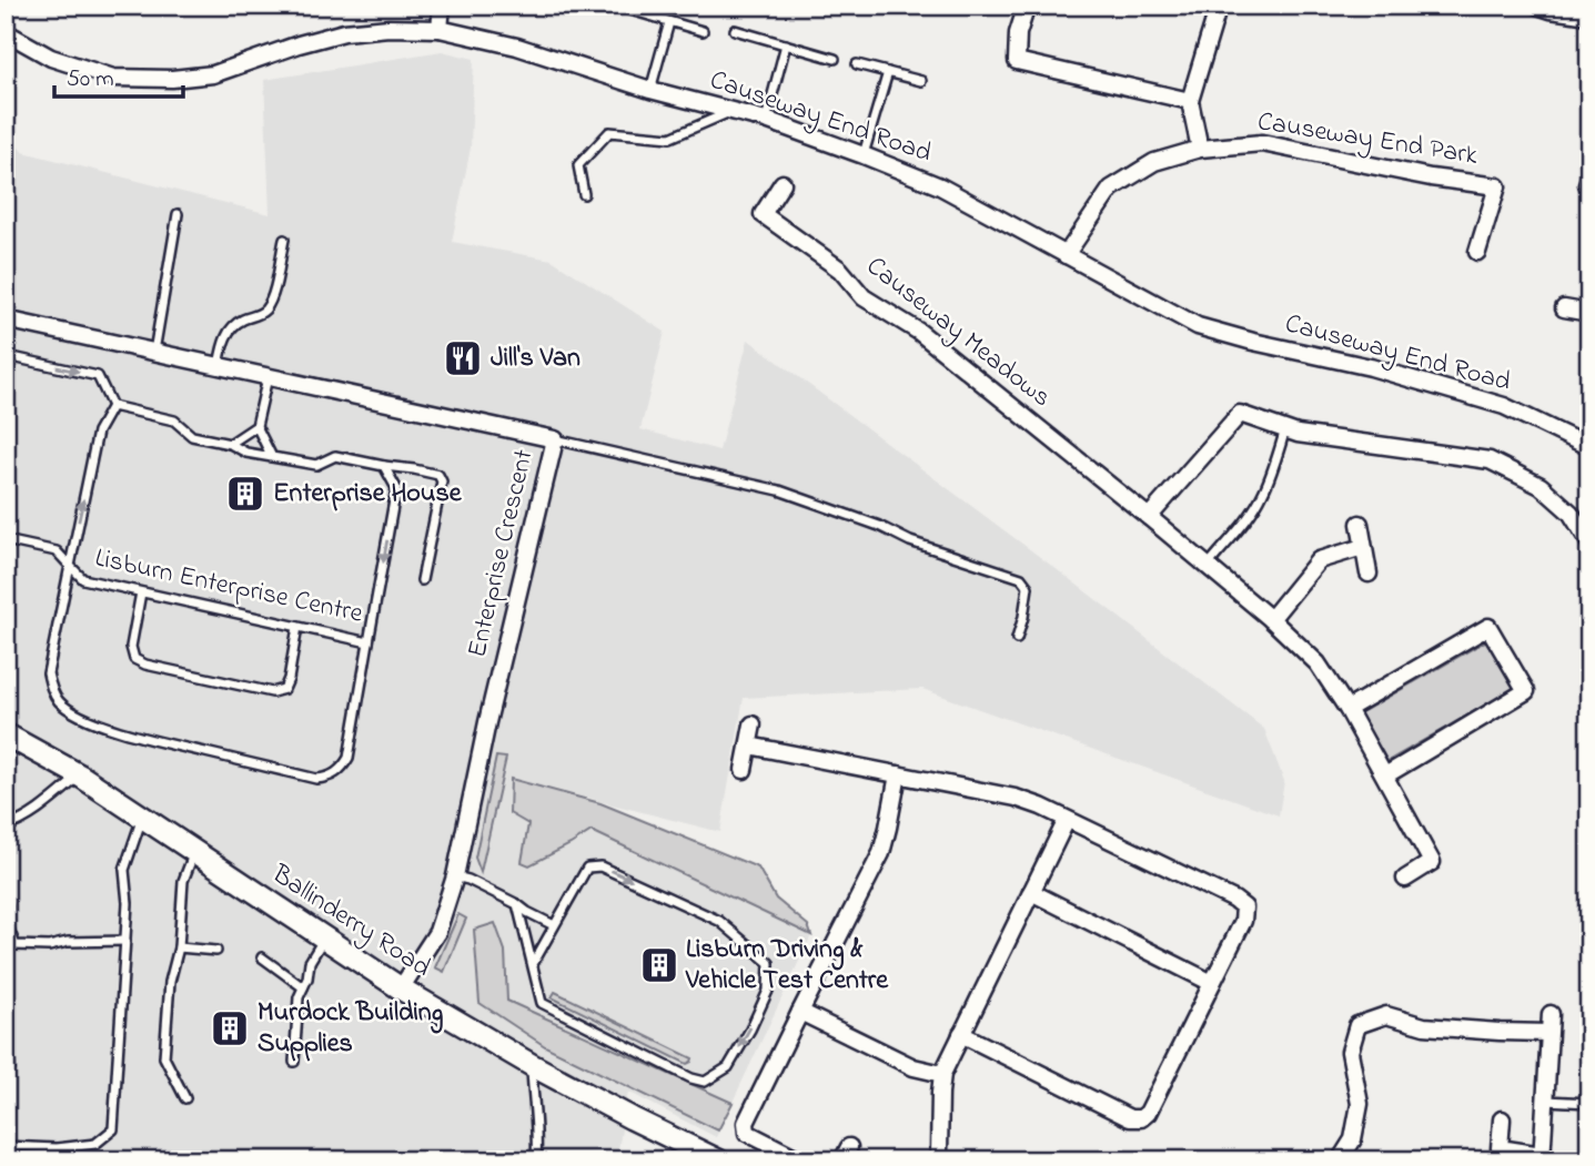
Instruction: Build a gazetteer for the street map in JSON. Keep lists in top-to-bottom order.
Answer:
{
  "streets": {
    "main road": ["Ballinderry Road"],
    "street": [
      "Causeway End Road",
      "Causeway End Park",
      "Causeway Meadows",
      "Enterprise Crescent"
    ],
    "lane": ["Lisburn Enterprise Centre"]
  },
  "crossings": [
    ["Causeway End Road", "Causeway End Park"],
    ["Enterprise Crescent", "Ballinderry Road"]
  ],
  "places": {
    "restaurant": ["Jill's Van"],
    "building": ["Enterprise House", "Lisburn Driving & Vehicle Test Centre", "Murdock Building Supplies"]
  },
  "scale_bar": "50 m"
}
